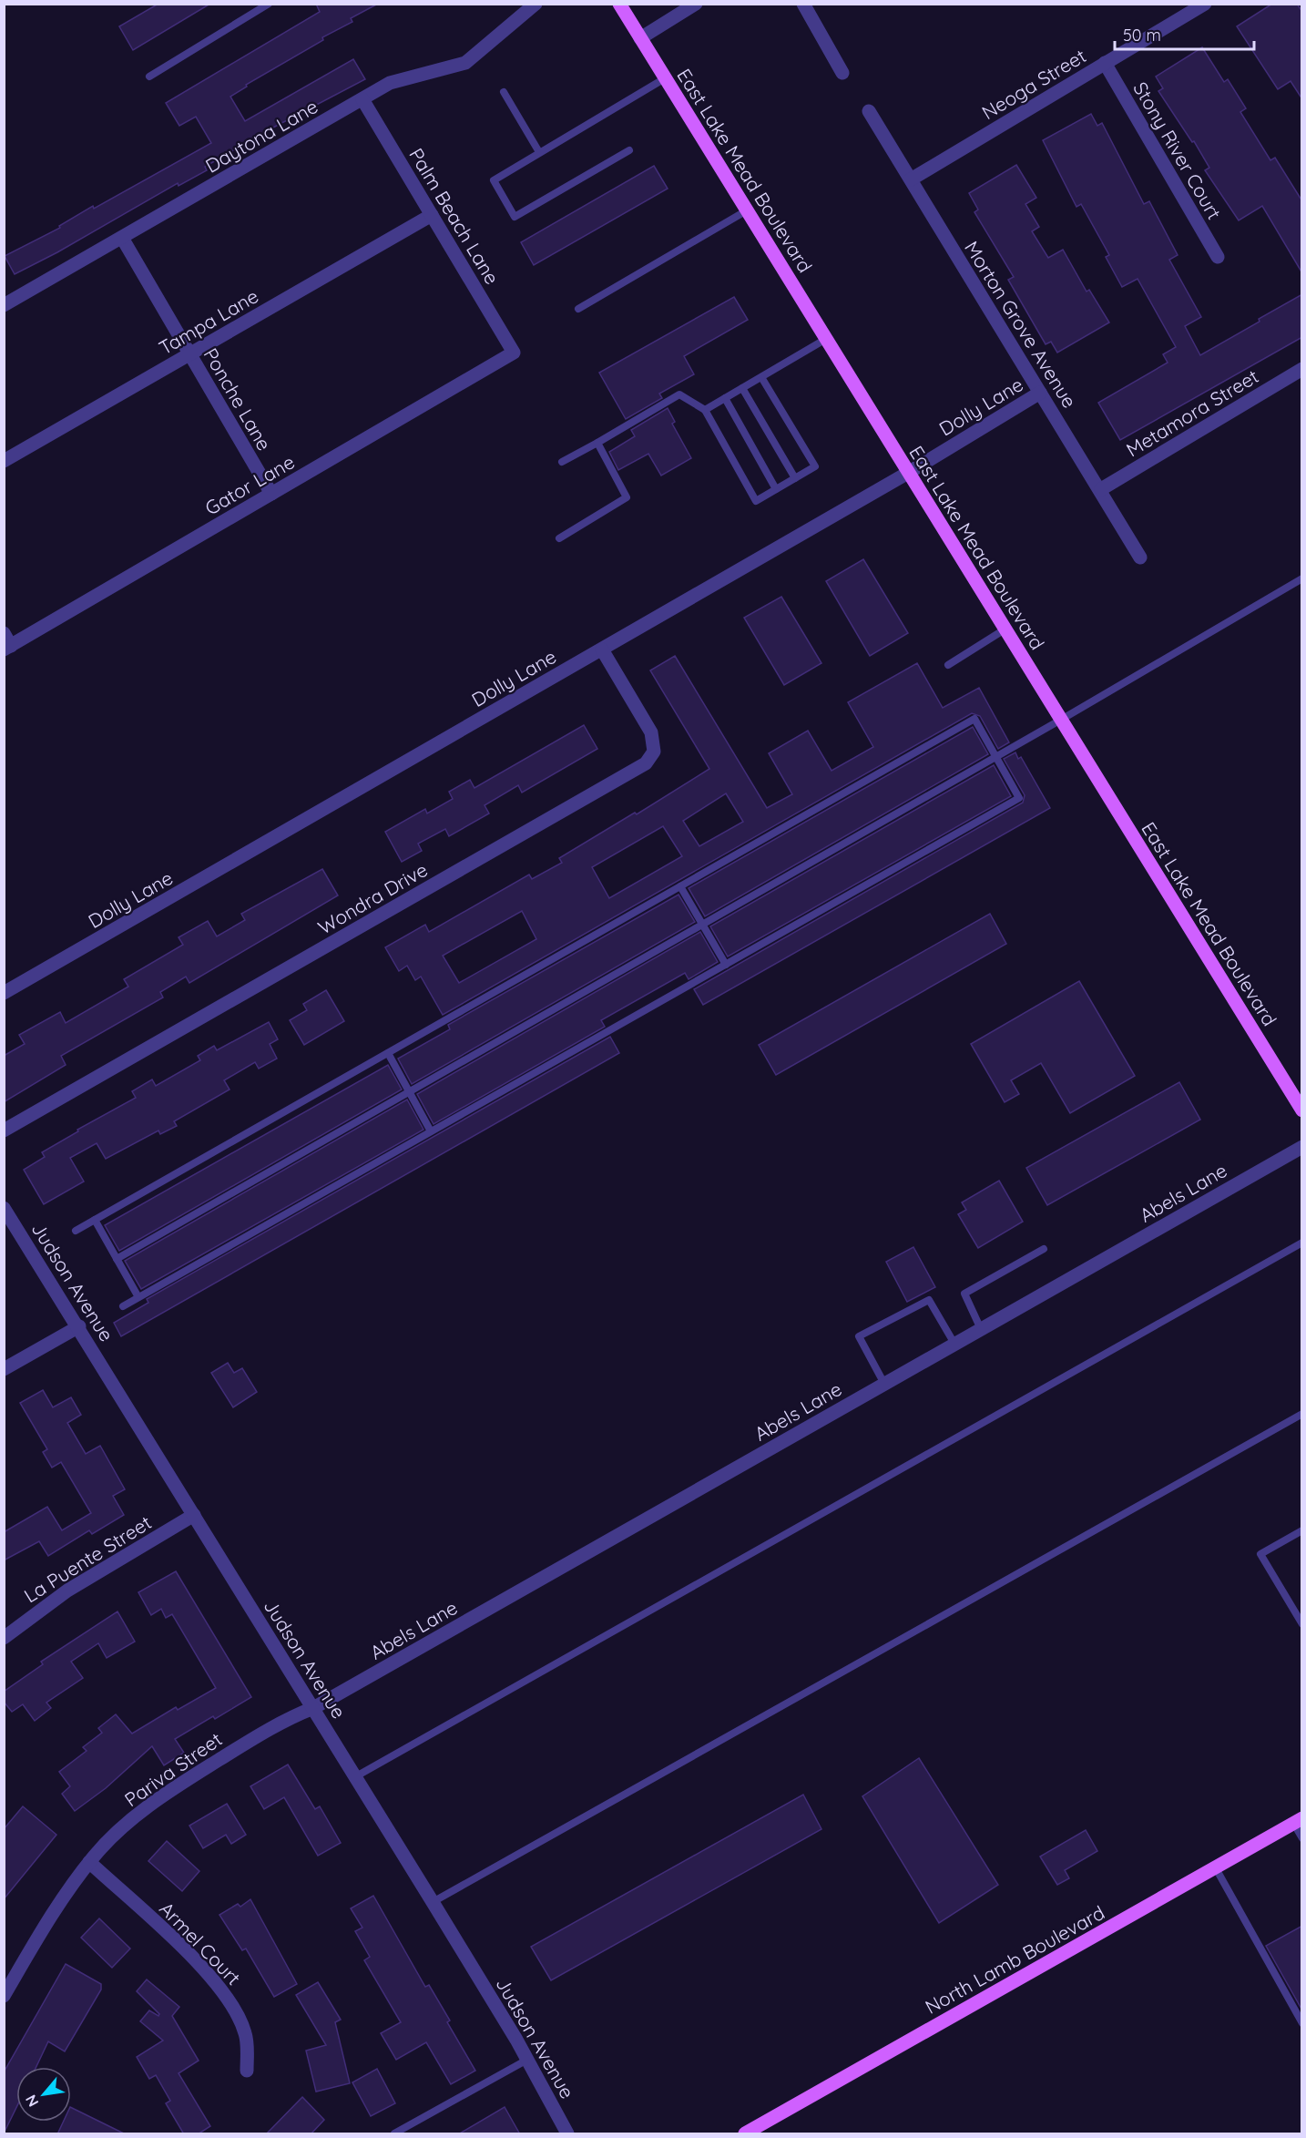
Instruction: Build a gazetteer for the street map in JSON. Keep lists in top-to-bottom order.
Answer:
{
  "streets": {
    "main road": ["East Lake Mead Boulevard", "North Lamb Boulevard"],
    "street": [
      "Neoga Street",
      "Daytona Lane",
      "Stony River Court",
      "Palm Beach Lane",
      "Tampa Lane",
      "Morton Grove Avenue",
      "Ponche Lane",
      "Dolly Lane",
      "Metamora Street",
      "Gator Lane",
      "Wondra Drive",
      "Abels Lane",
      "Judson Avenue",
      "La Puente Street",
      "Pariva Street",
      "Armel Court"
    ]
  },
  "crossings": [
    ["Neoga Street", "Stony River Court"],
    ["Neoga Street", "Morton Grove Avenue"],
    ["Daytona Lane", "Palm Beach Lane"],
    ["Daytona Lane", "Ponche Lane"],
    ["East Lake Mead Boulevard", "Dolly Lane"],
    ["Palm Beach Lane", "Tampa Lane"],
    ["Palm Beach Lane", "Gator Lane"],
    ["Tampa Lane", "Ponche Lane"],
    ["Morton Grove Avenue", "Dolly Lane"],
    ["Morton Grove Avenue", "Metamora Street"],
    ["Ponche Lane", "Gator Lane"],
    ["Dolly Lane", "Wondra Drive"],
    ["Abels Lane", "Judson Avenue"],
    ["Abels Lane", "Pariva Street"],
    ["Judson Avenue", "La Puente Street"],
    ["Judson Avenue", "Pariva Street"],
    ["Pariva Street", "Armel Court"]
  ],
  "scale_bar": "50 m",
  "north": "bottom left"
}
